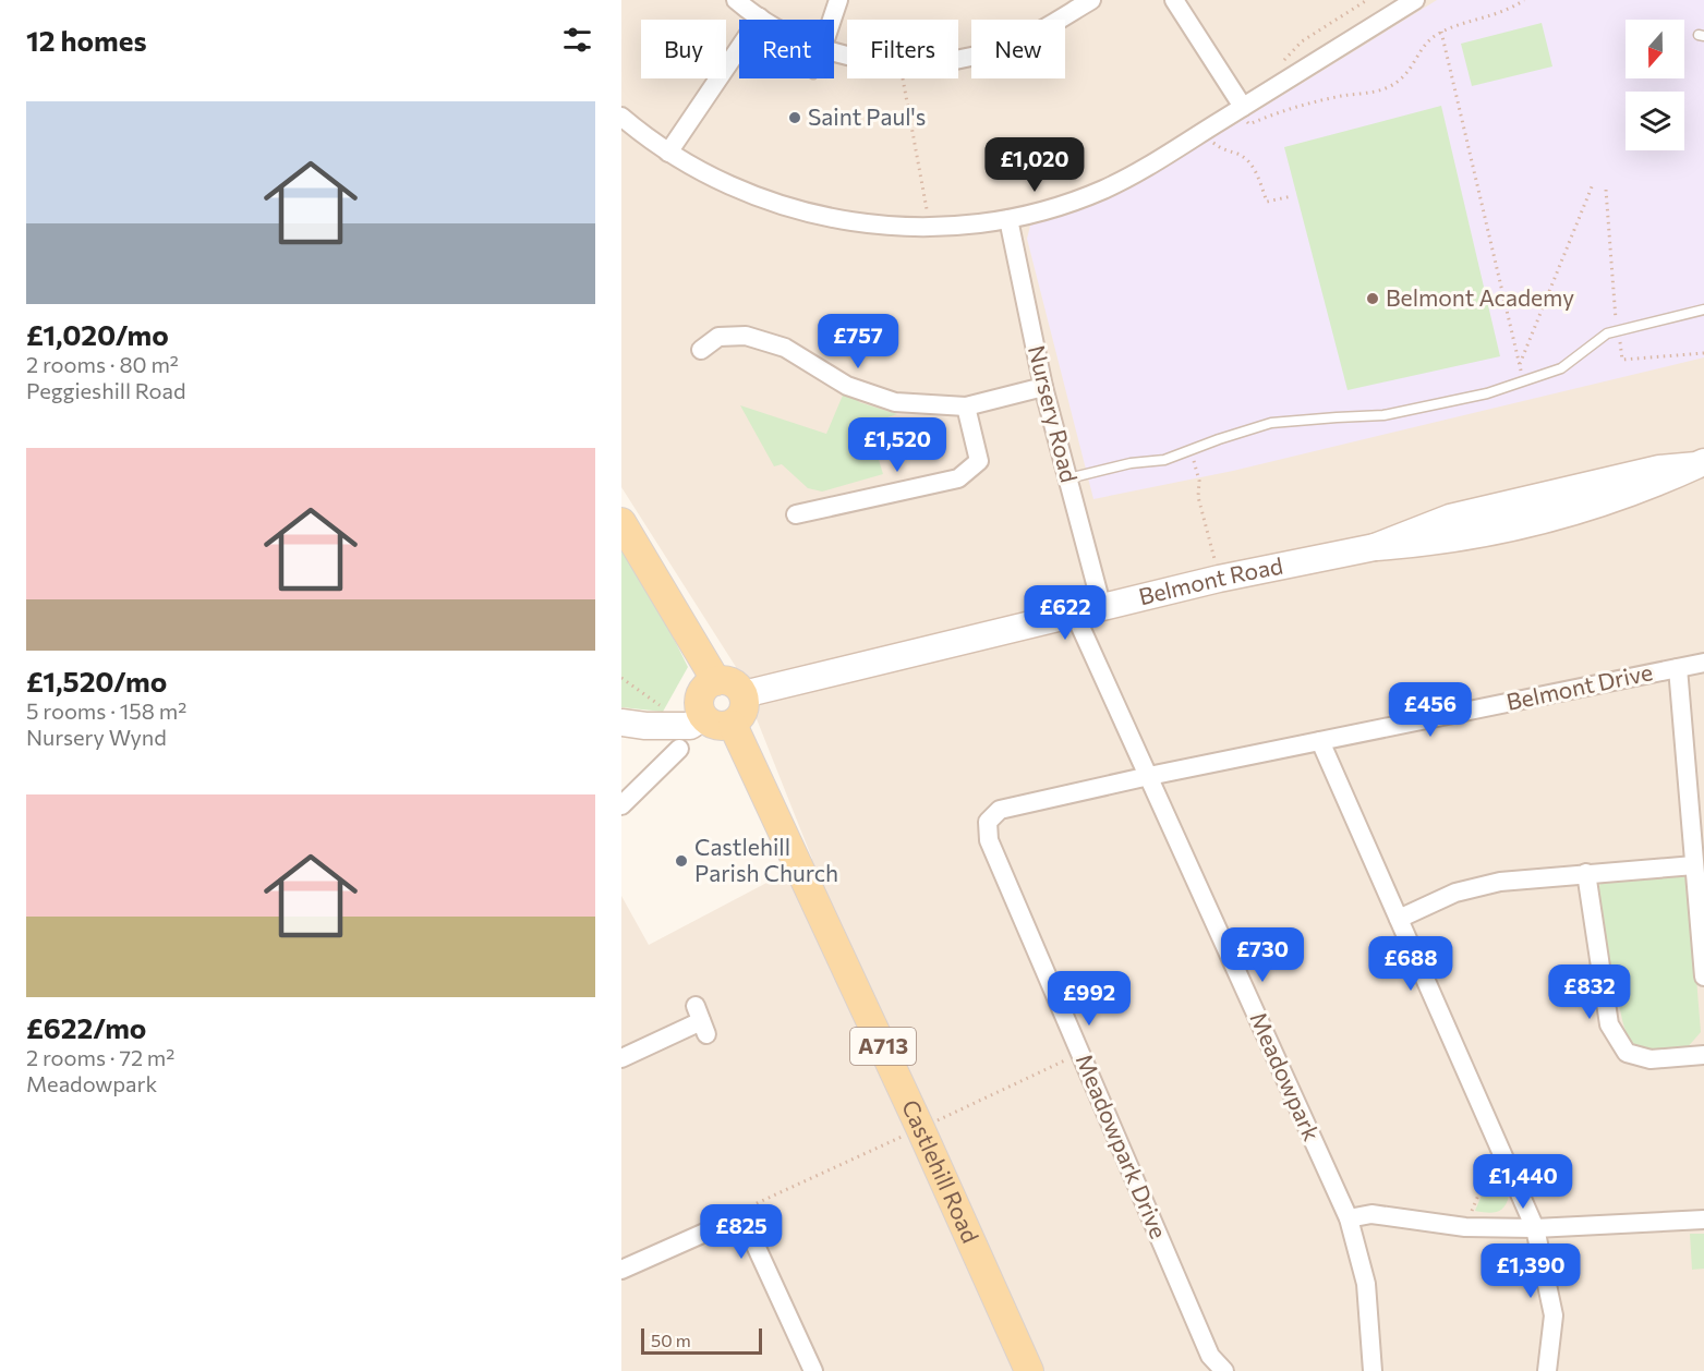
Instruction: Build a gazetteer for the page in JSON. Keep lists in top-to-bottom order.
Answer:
{
  "streets": {
    "main road": ["A713", "Castlehill Road"],
    "street": [
      "Nursery Road",
      "Belmont Road",
      "Belmont Drive",
      "Meadowpark",
      "Meadowpark Drive"
    ]
  },
  "crossings": [
    ["Nursery Road", "Belmont Road"],
    ["Belmont Road", "Meadowpark"],
    ["Belmont Road", "Castlehill Road"],
    ["Belmont Drive", "Meadowpark"],
    ["Belmont Drive", "Meadowpark Drive"],
    ["Meadowpark", "Meadowpark Drive"]
  ],
  "places": ["Saint Paul's", "Belmont Academy", "Castlehill Parish Church"],
  "scale_bar": "50 m",
  "north": "bottom",
  "page": {
    "heading": "12 homes",
    "chip": [
      "Buy",
      "Rent",
      "Filters",
      "New"
    ],
    "list": [
      {
        "name": "£1,020/mo",
        "note": "2 rooms · 80 m² · Peggieshill Road"
      },
      {
        "name": "£1,520/mo",
        "note": "5 rooms · 158 m² · Nursery Wynd"
      },
      {
        "name": "£622/mo",
        "note": "2 rooms · 72 m² · Meadowpark"
      }
    ],
    "price": [
      "£1,020",
      "£757",
      "£1,520",
      "£622",
      "£456",
      "£730",
      "£688",
      "£832",
      "£992",
      "£1,440",
      "£825",
      "£1,390"
    ],
    "scale": "50 m"
  }
}
